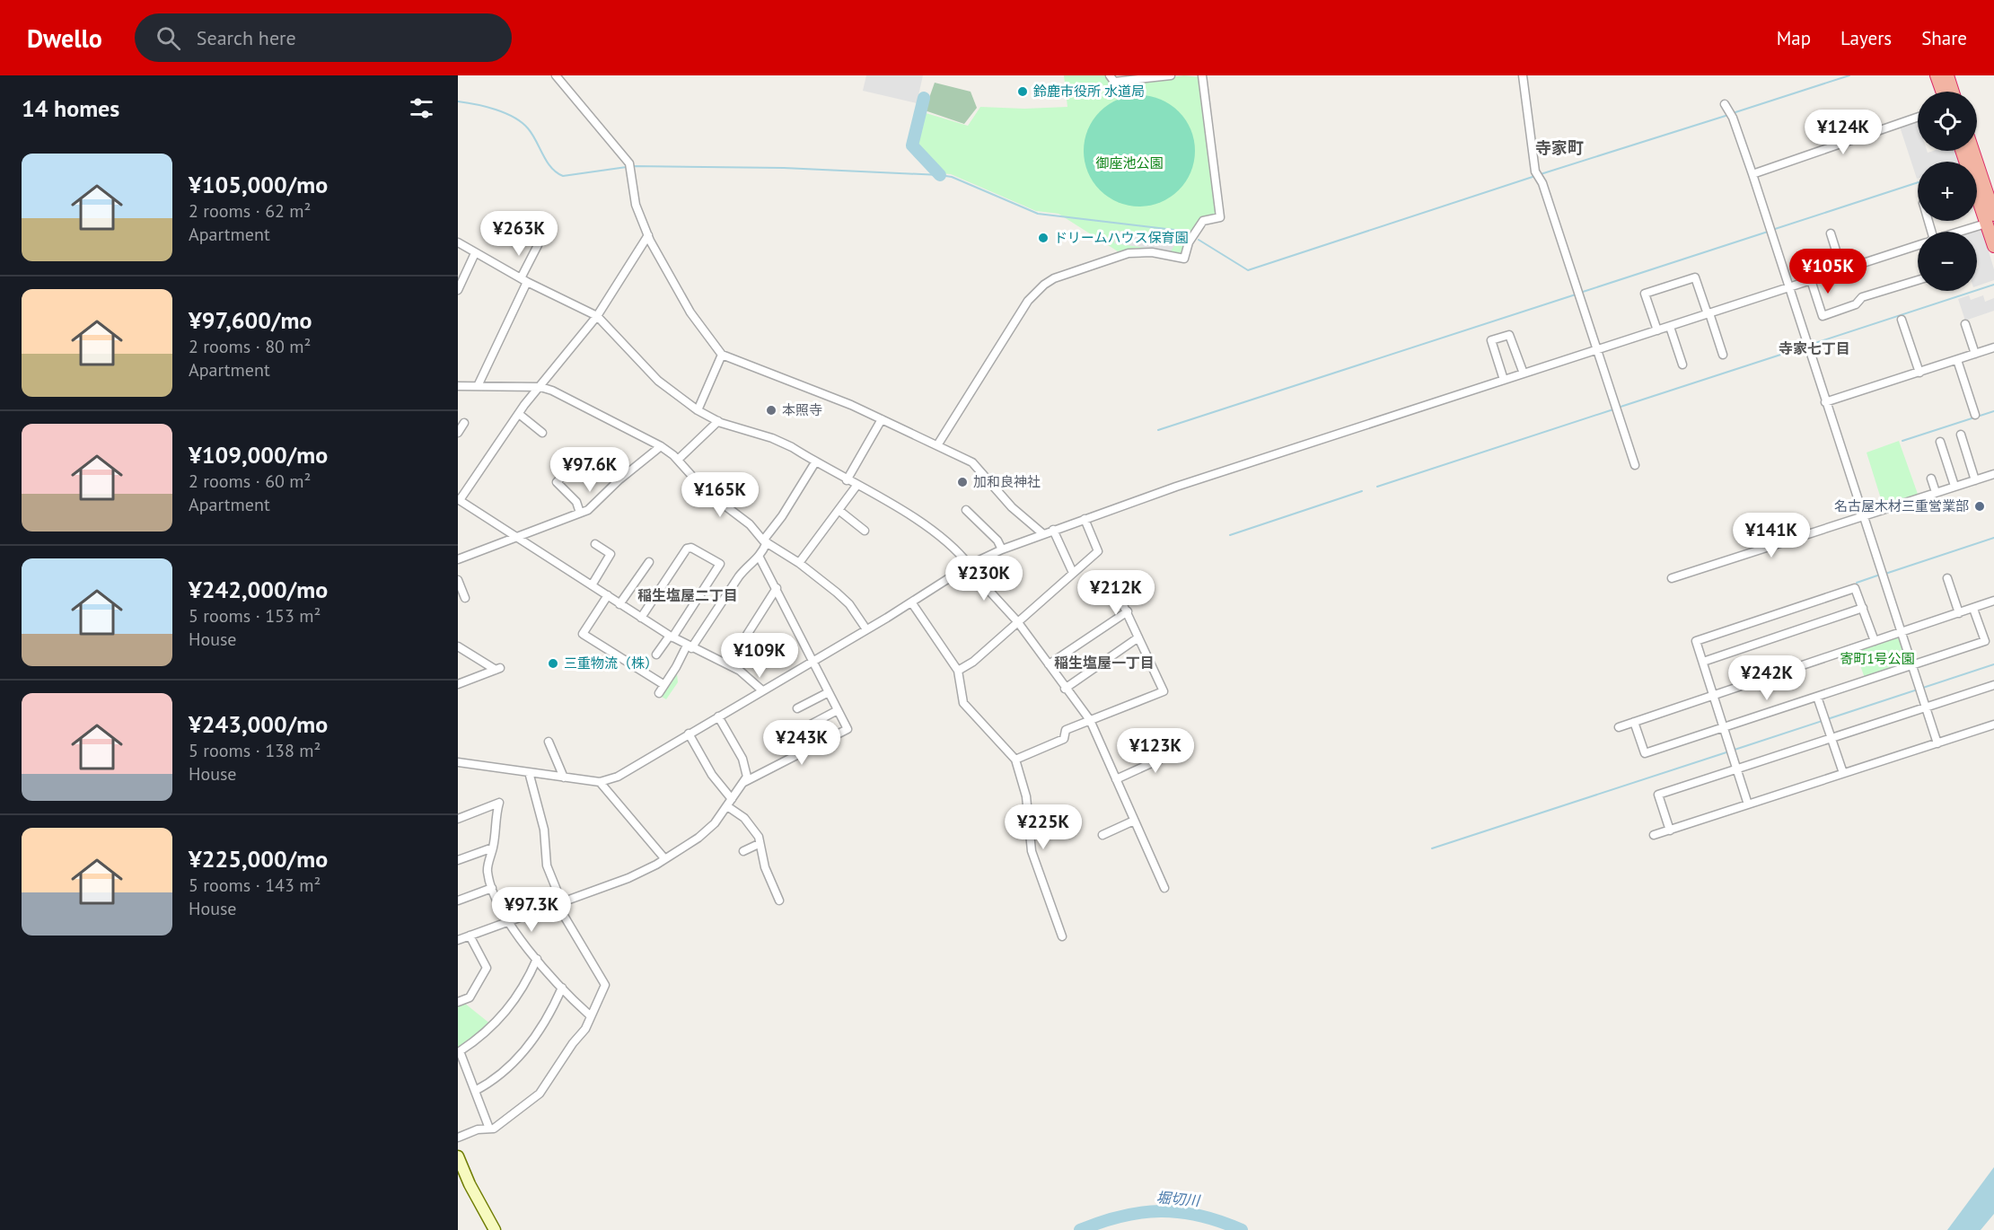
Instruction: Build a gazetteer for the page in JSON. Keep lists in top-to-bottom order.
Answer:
{
  "districts": [
    "寺家町",
    "寺家七丁目",
    "稲生塩屋二丁目",
    "稲生塩屋一丁目"
  ],
  "water": ["堀切川"],
  "parks": ["御座池公園", "寄町1号公園"],
  "places": [
    "鈴鹿市役所 水道局",
    "ドリームハウス保育園",
    "本照寺",
    "加和良神社",
    "名古屋木材三重営業部",
    "三重物流（株）"
  ],
  "page": {
    "header": "Dwello",
    "search": "Search here",
    "nav": ["Map", "Layers", "Share"],
    "heading": "14 homes",
    "map_buttons": ["+", "−"],
    "price": [
      "¥124K",
      "¥263K",
      "¥105K",
      "¥97.6K",
      "¥165K",
      "¥141K",
      "¥230K",
      "¥212K",
      "¥109K",
      "¥242K",
      "¥243K",
      "¥123K",
      "¥225K",
      "¥97.3K"
    ],
    "list": [
      {
        "name": "¥105,000/mo",
        "note": "2 rooms · 62 m² · Apartment"
      },
      {
        "name": "¥97,600/mo",
        "note": "2 rooms · 80 m² · Apartment"
      },
      {
        "name": "¥109,000/mo",
        "note": "2 rooms · 60 m² · Apartment"
      },
      {
        "name": "¥242,000/mo",
        "note": "5 rooms · 153 m² · House"
      },
      {
        "name": "¥243,000/mo",
        "note": "5 rooms · 138 m² · House"
      },
      {
        "name": "¥225,000/mo",
        "note": "5 rooms · 143 m² · House"
      }
    ]
  }
}
